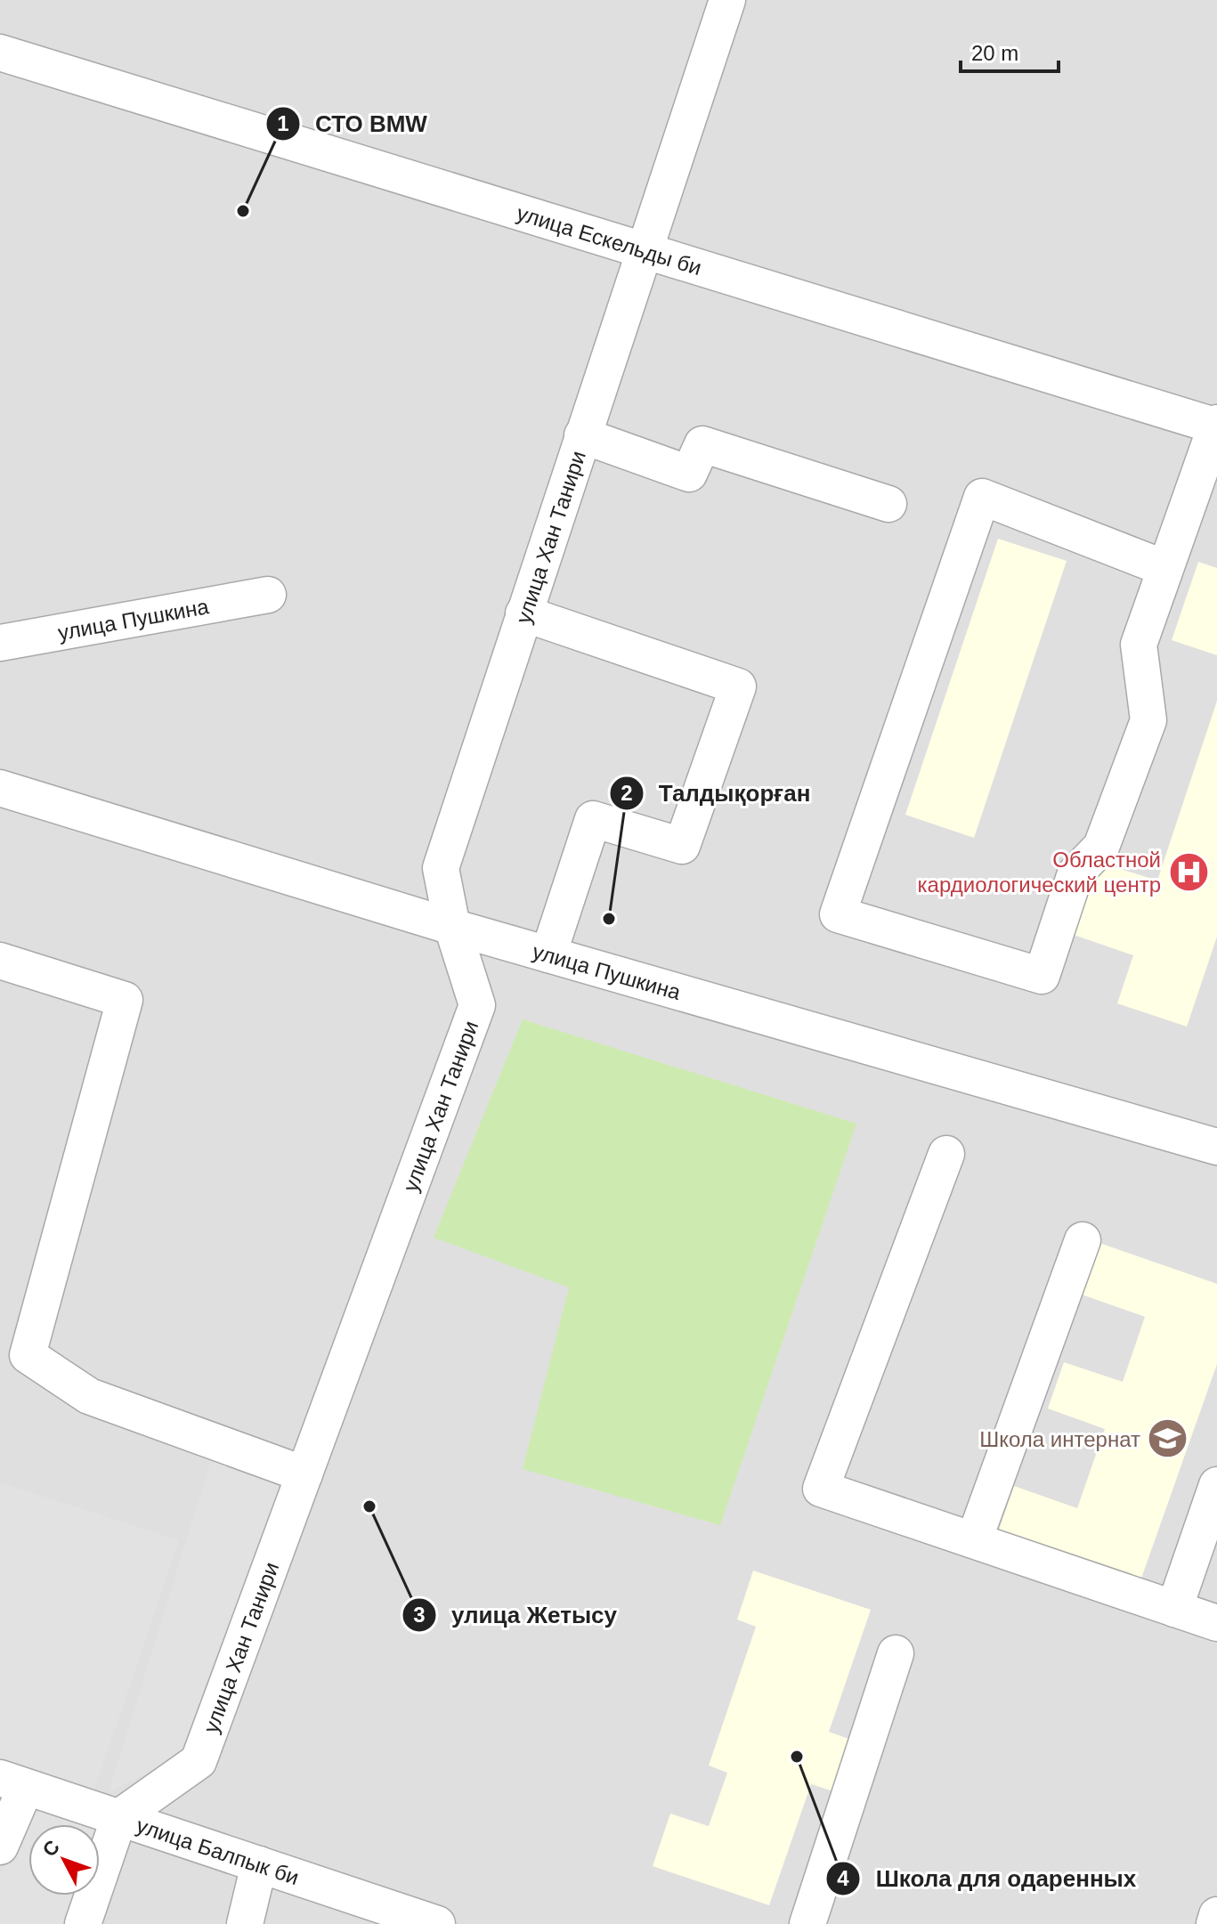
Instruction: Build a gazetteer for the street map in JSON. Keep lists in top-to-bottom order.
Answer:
{
  "streets": {
    "street": [
      "улица Ескельды би",
      "улица Хан Танири",
      "улица Пушкина",
      "улица Балпык би"
    ]
  },
  "crossings": [
    ["улица Ескельды би", "улица Хан Танири"],
    ["улица Хан Танири", "улица Пушкина"],
    ["улица Хан Танири", "улица Балпык би"]
  ],
  "places": {
    "other": [
      "СТО BMW",
      "Талдықорған",
      "улица Жетысу",
      "Школа для одаренных"
    ],
    "hospital": ["Областной кардиологический центр"],
    "school or university": ["Школа интернат"]
  },
  "scale_bar": "20 m",
  "north": "top left"
}
